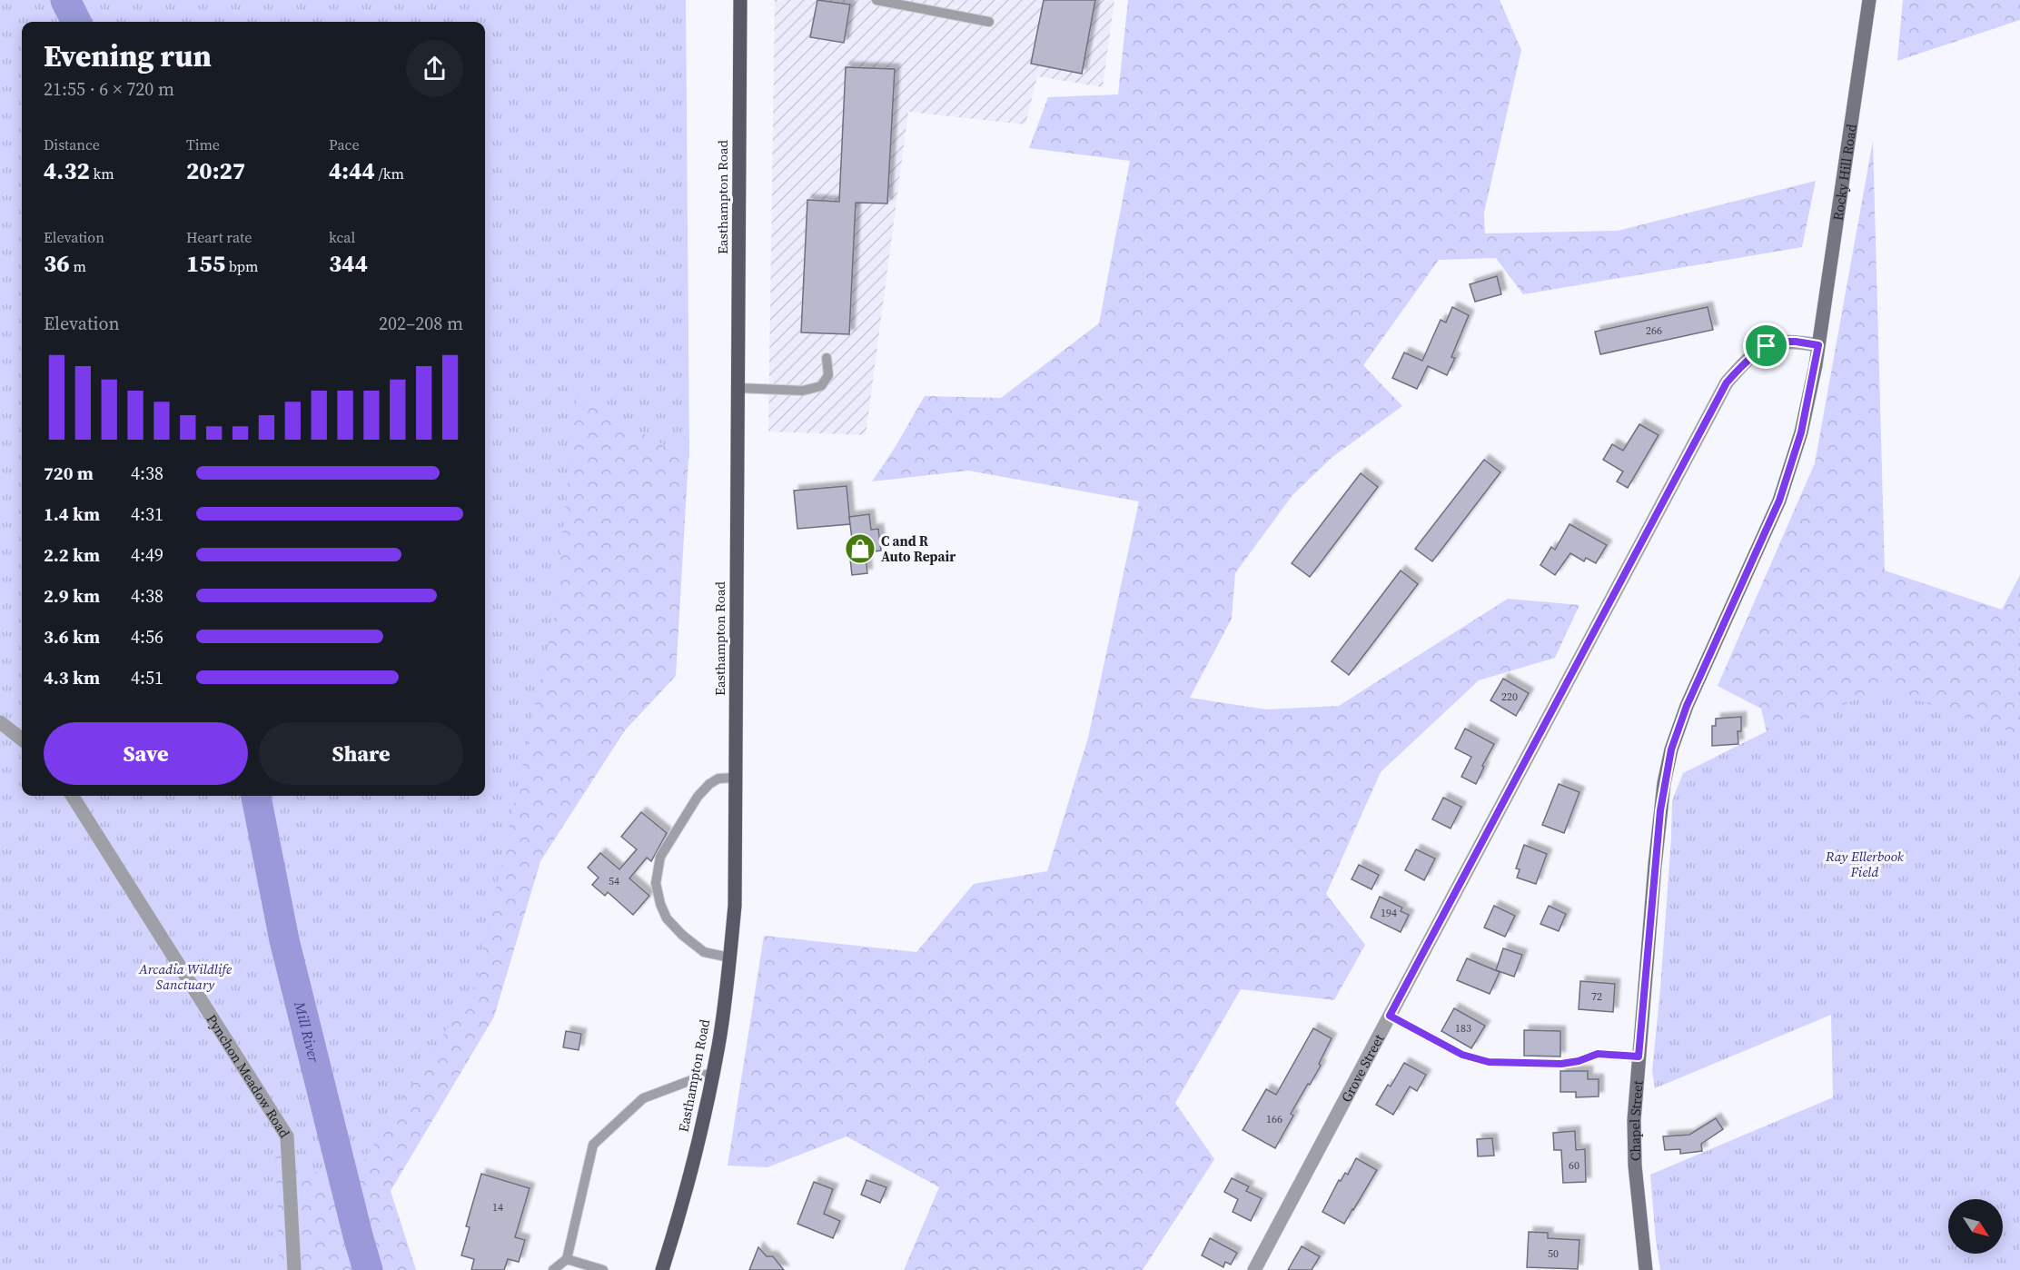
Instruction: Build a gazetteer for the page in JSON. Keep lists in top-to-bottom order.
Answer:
{
  "streets": {
    "main road": ["Rocky Hill Road", "Easthampton Road", "Chapel Street"],
    "street": ["Grove Street", "Pynchon Meadow Road"]
  },
  "crossings": [
    ["Rocky Hill Road", "Grove Street"],
    ["Rocky Hill Road", "Chapel Street"],
    ["Grove Street", "Chapel Street"]
  ],
  "water": ["Mill River"],
  "parks": ["Ray Ellerbook Field", "Arcadia Wildlife Sanctuary"],
  "places": {
    "shop": ["C and R Auto Repair"]
  },
  "house_numbers": [
    "266",
    "220",
    "54",
    "194",
    "72",
    "183",
    "166",
    "60",
    "14",
    "50"
  ],
  "north": "bottom right",
  "page": {
    "heading": ["Evening run", "21:55 · 6 × 720 m"],
    "stats": [
      ["Distance", "4.32 km"],
      ["Time", "20:27"],
      ["Pace", "4:44 /km"],
      ["Elevation", "36 m"],
      ["Heart rate", "155 bpm"],
      ["kcal", "344"]
    ],
    "chart": ["Elevation", "202–208 m"],
    "list": [
      {
        "name": "720 m",
        "note": "4:38"
      },
      {
        "name": "1.4 km",
        "note": "4:31"
      },
      {
        "name": "2.2 km",
        "note": "4:49"
      },
      {
        "name": "2.9 km",
        "note": "4:38"
      },
      {
        "name": "3.6 km",
        "note": "4:56"
      },
      {
        "name": "4.3 km",
        "note": "4:51"
      }
    ],
    "buttons": ["Save", "Share"]
  }
}
